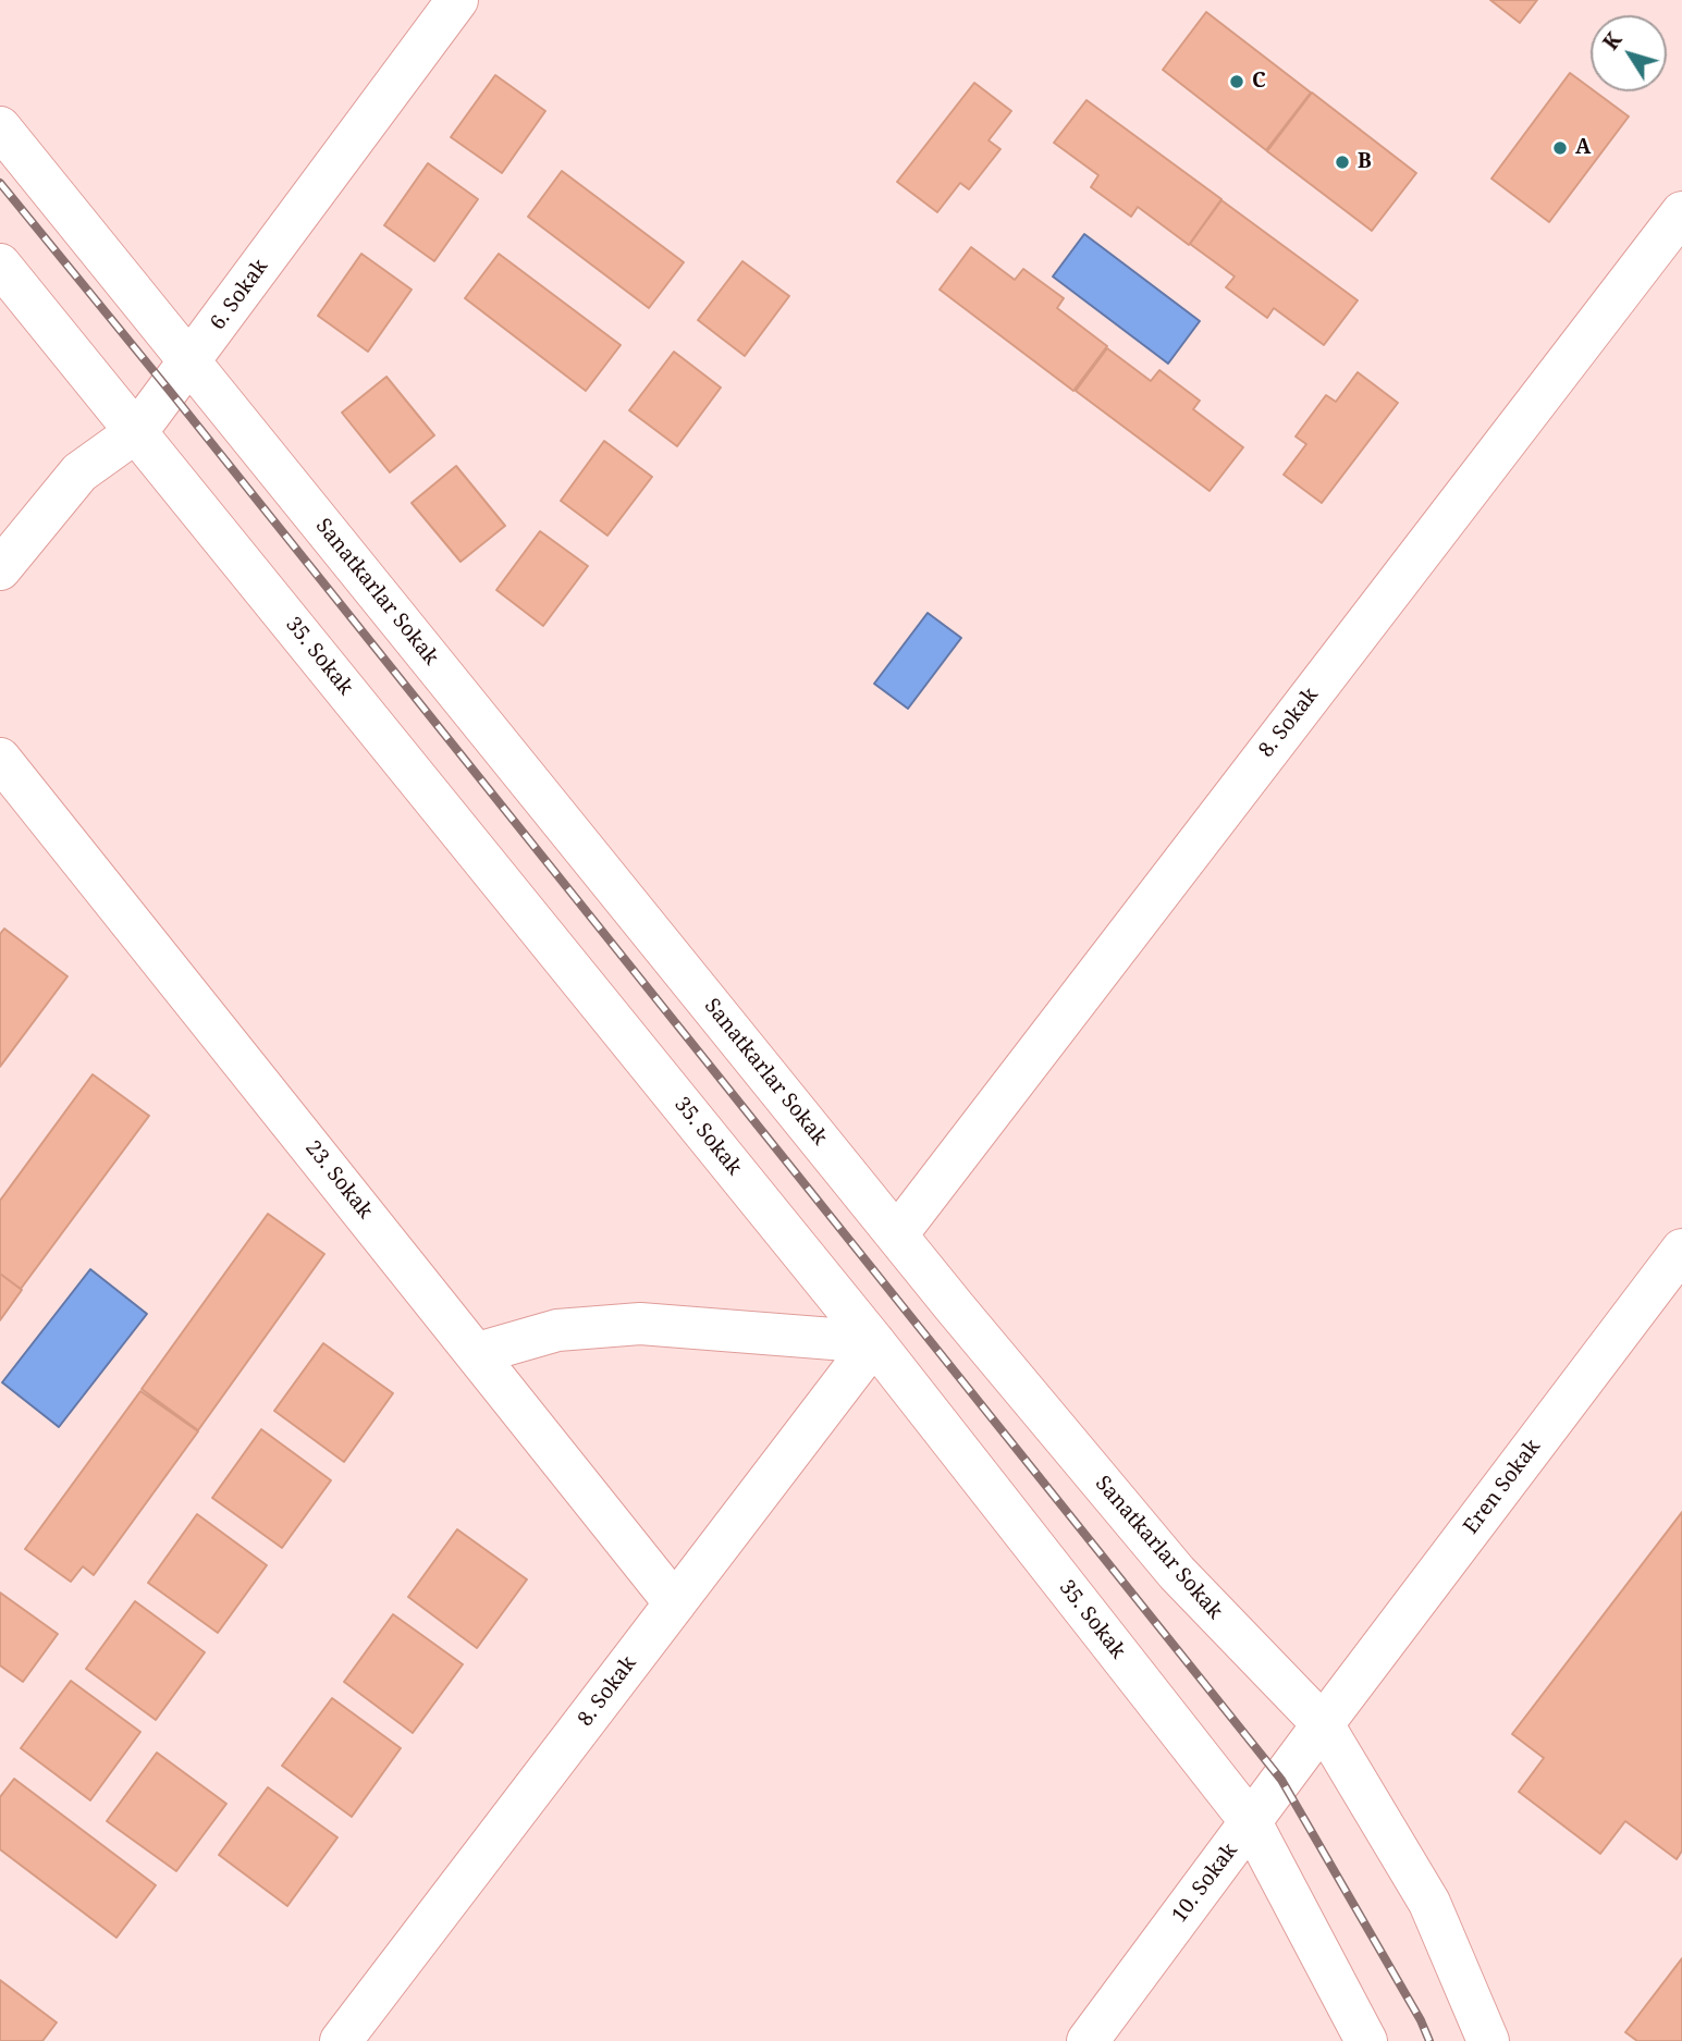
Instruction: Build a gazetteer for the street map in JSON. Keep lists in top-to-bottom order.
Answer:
{
  "streets": {
    "street": [
      "6. Sokak",
      "Sanatkarlar Sokak",
      "35. Sokak",
      "8. Sokak",
      "23. Sokak",
      "Eren Sokak",
      "10. Sokak"
    ]
  },
  "crossings": [
    ["6. Sokak", "Sanatkarlar Sokak"],
    ["6. Sokak", "35. Sokak"],
    ["Sanatkarlar Sokak", "8. Sokak"],
    ["Sanatkarlar Sokak", "Eren Sokak"],
    ["Sanatkarlar Sokak", "10. Sokak"],
    ["35. Sokak", "8. Sokak"],
    ["35. Sokak", "10. Sokak"],
    ["8. Sokak", "23. Sokak"],
    ["Eren Sokak", "10. Sokak"]
  ],
  "places": ["C", "A", "B"],
  "north": "top left"
}
